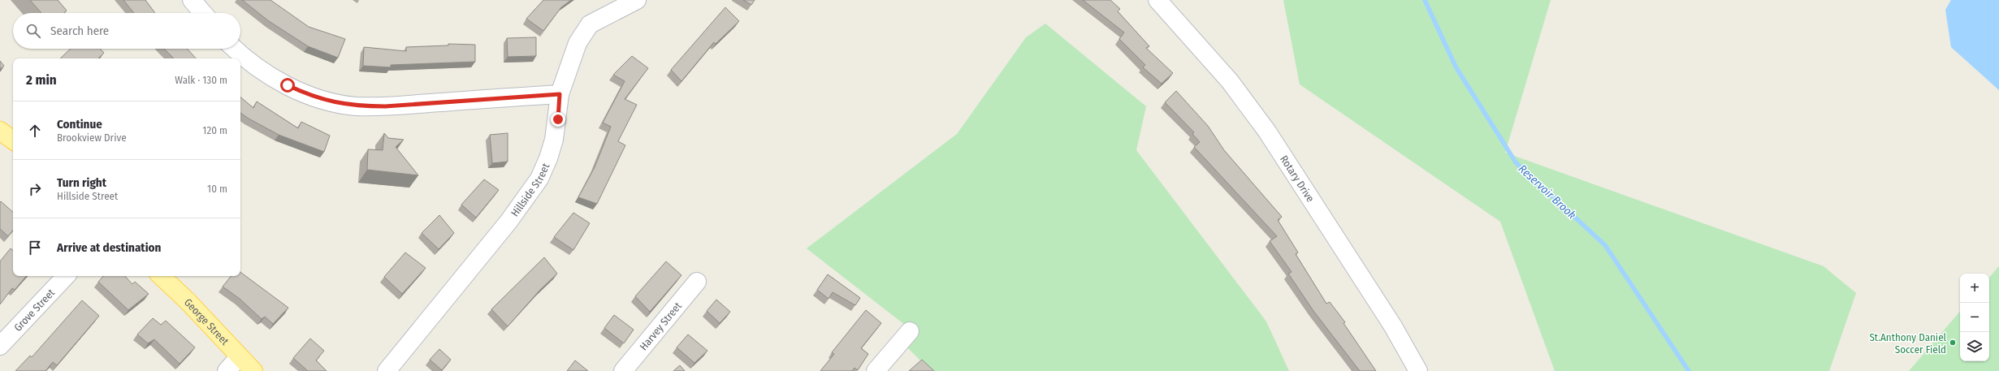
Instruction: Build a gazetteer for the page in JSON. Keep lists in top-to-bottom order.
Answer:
{
  "streets": {
    "main road": ["George Street"],
    "street": [
      "Rotary Drive",
      "Hillside Street",
      "Grove Street",
      "Harvey Street"
    ]
  },
  "water": ["Reservoir Brook"],
  "places": ["St.Anthony Daniel Soccer Field"],
  "page": {
    "search": "Search here",
    "heading": ["2 min", "Walk · 130 m"],
    "list": [
      ["Continue", "Brookview Drive", "120 m"],
      ["Turn right", "Hillside Street", "10 m"],
      "Arrive at destination"
    ],
    "map_buttons": ["+", "−"]
  }
}
